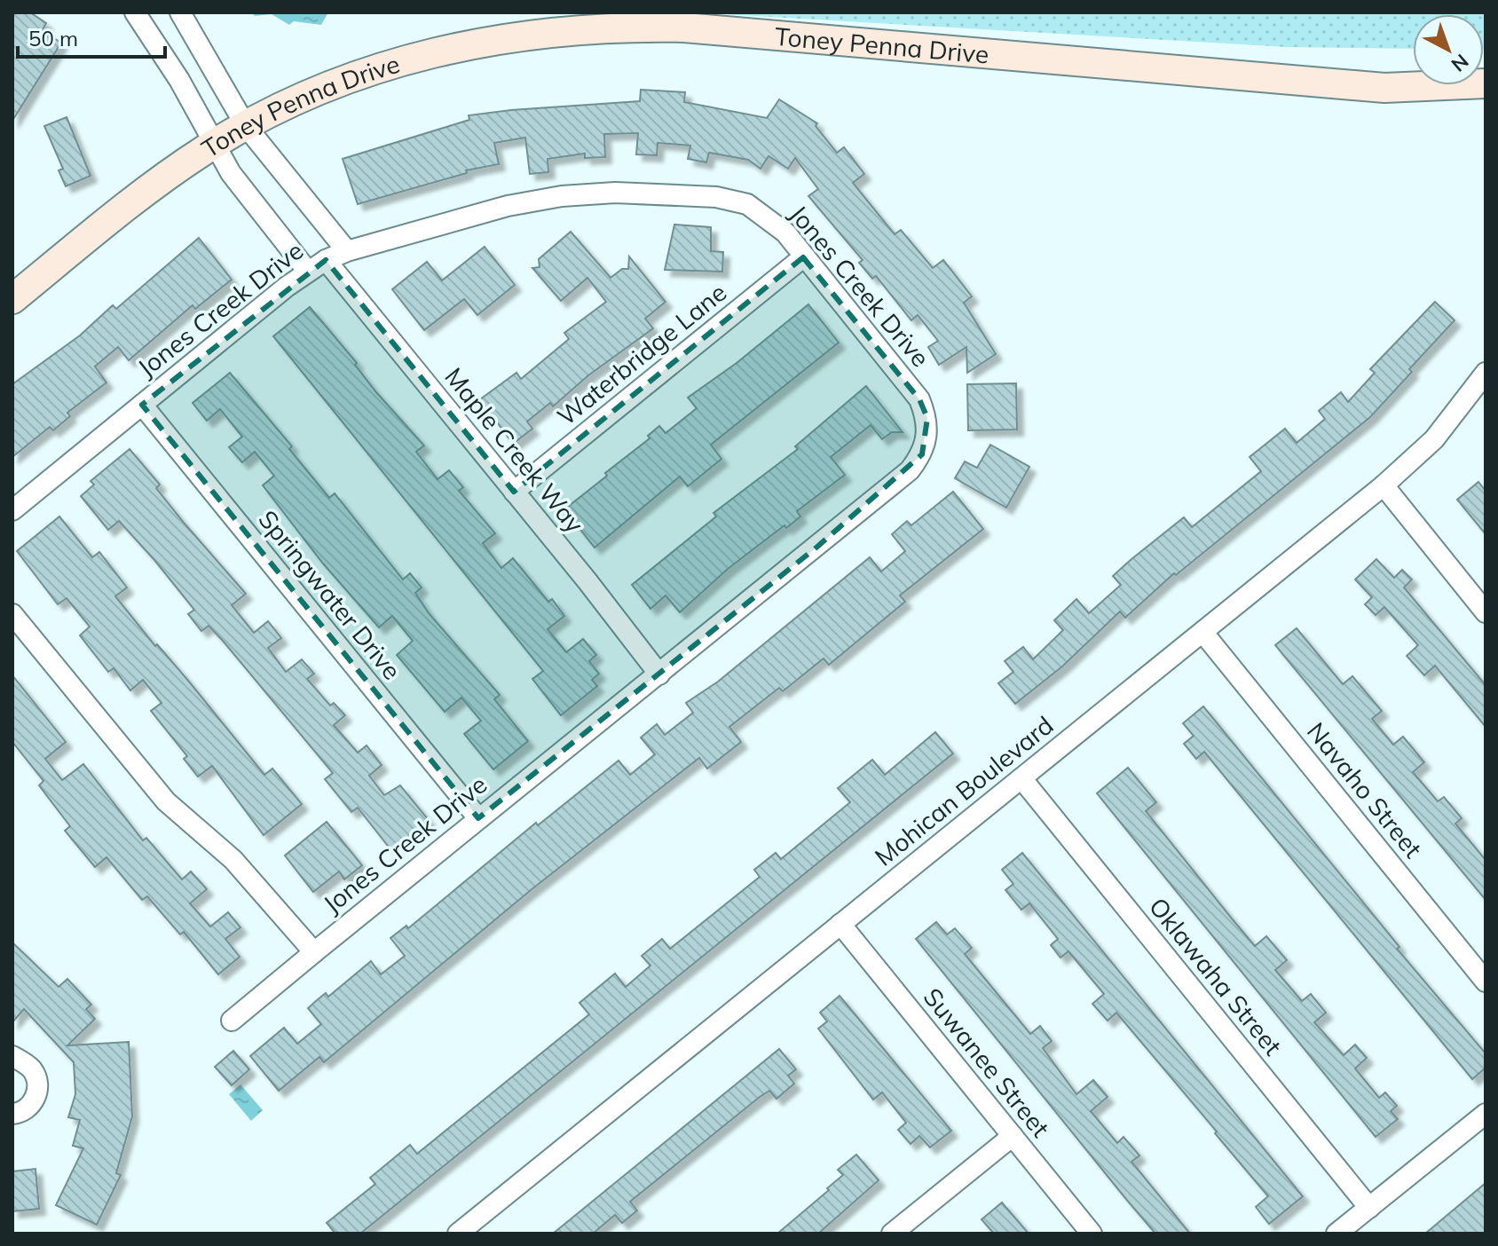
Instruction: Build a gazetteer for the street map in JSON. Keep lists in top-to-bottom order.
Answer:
{
  "streets": {
    "street": [
      "Toney Penna Drive",
      "Jones Creek Drive",
      "Waterbridge Lane",
      "Maple Creek Way",
      "Springwater Drive",
      "Navaho Street",
      "Mohican Boulevard",
      "Oklawaha Street",
      "Suwanee Street"
    ]
  },
  "crossings": [
    ["Jones Creek Drive", "Waterbridge Lane"],
    ["Jones Creek Drive", "Maple Creek Way"],
    ["Jones Creek Drive", "Springwater Drive"],
    ["Waterbridge Lane", "Maple Creek Way"],
    ["Navaho Street", "Mohican Boulevard"],
    ["Mohican Boulevard", "Oklawaha Street"],
    ["Mohican Boulevard", "Suwanee Street"]
  ],
  "scale_bar": "50 m",
  "north": "bottom right"
}
